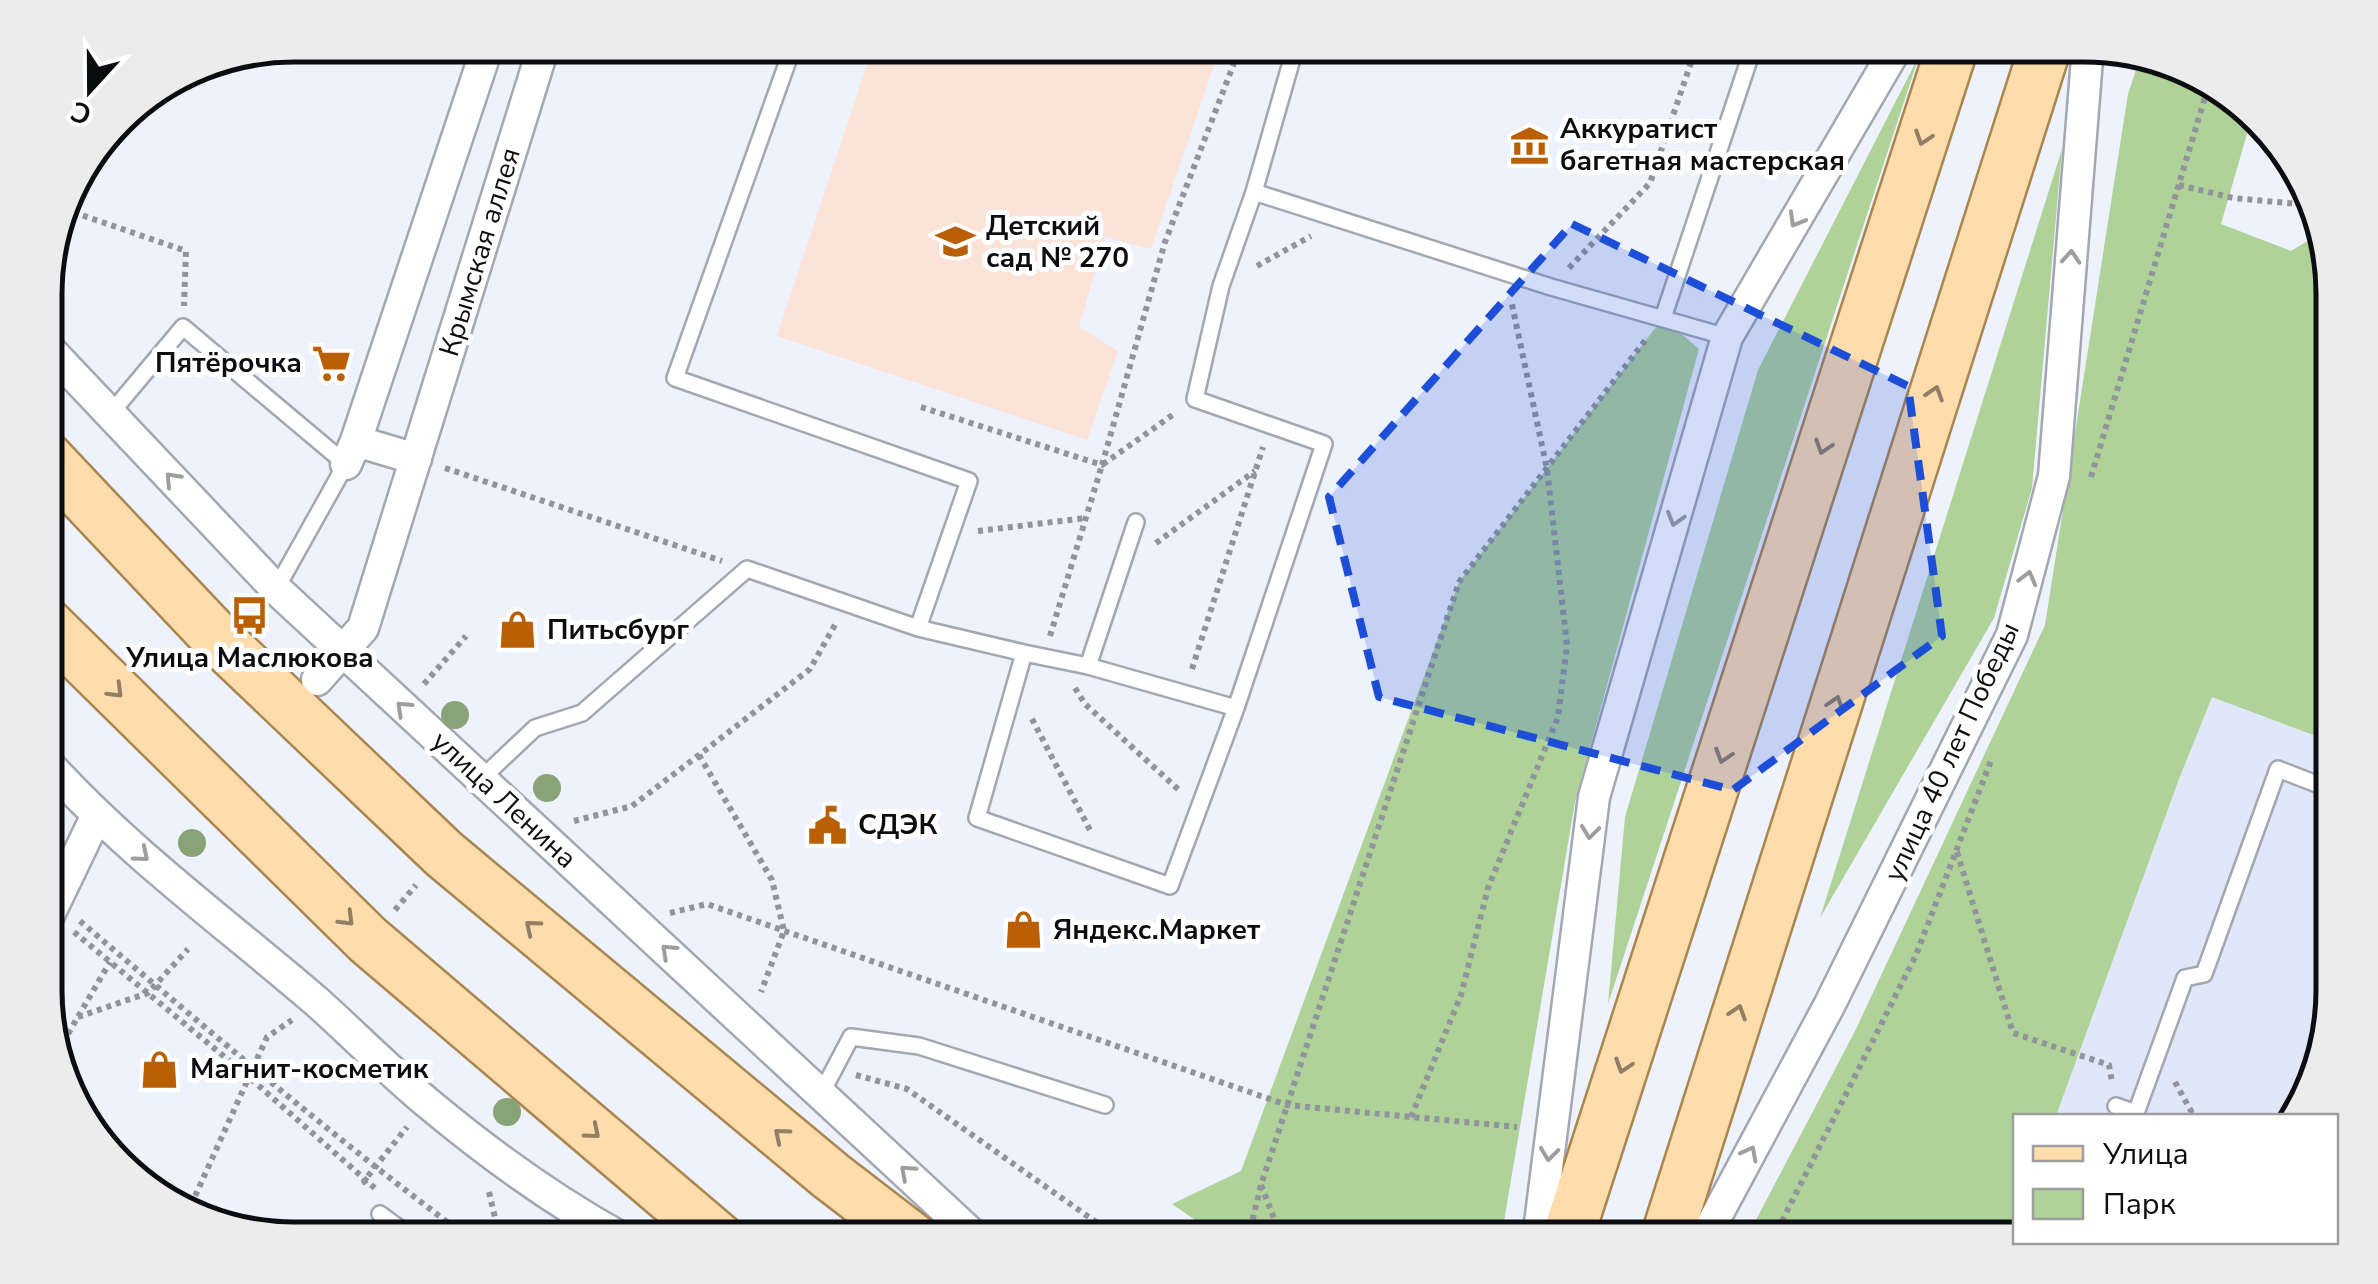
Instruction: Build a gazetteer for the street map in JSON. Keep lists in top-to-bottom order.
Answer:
{
  "streets": {
    "street": ["Крымская аллея", "улица 40 лет Победы", "улица Ленина"]
  },
  "crossings": [
    ["Крымская аллея", "улица Ленина"]
  ],
  "one_way": ["улица Ленина"],
  "places": {
    "museum": ["Аккуратист багетная мастерская"],
    "school or university": ["Детский сад № 270"],
    "supermarket": ["Пятёрочка"],
    "bus stop": ["Улица Маслюкова"],
    "shop": ["Питьсбург", "Яндекс.Маркет", "Магнит-косметик"],
    "public building": ["СДЭК"]
  },
  "legend": ["Улица", "Парк"],
  "north": "bottom"
}
